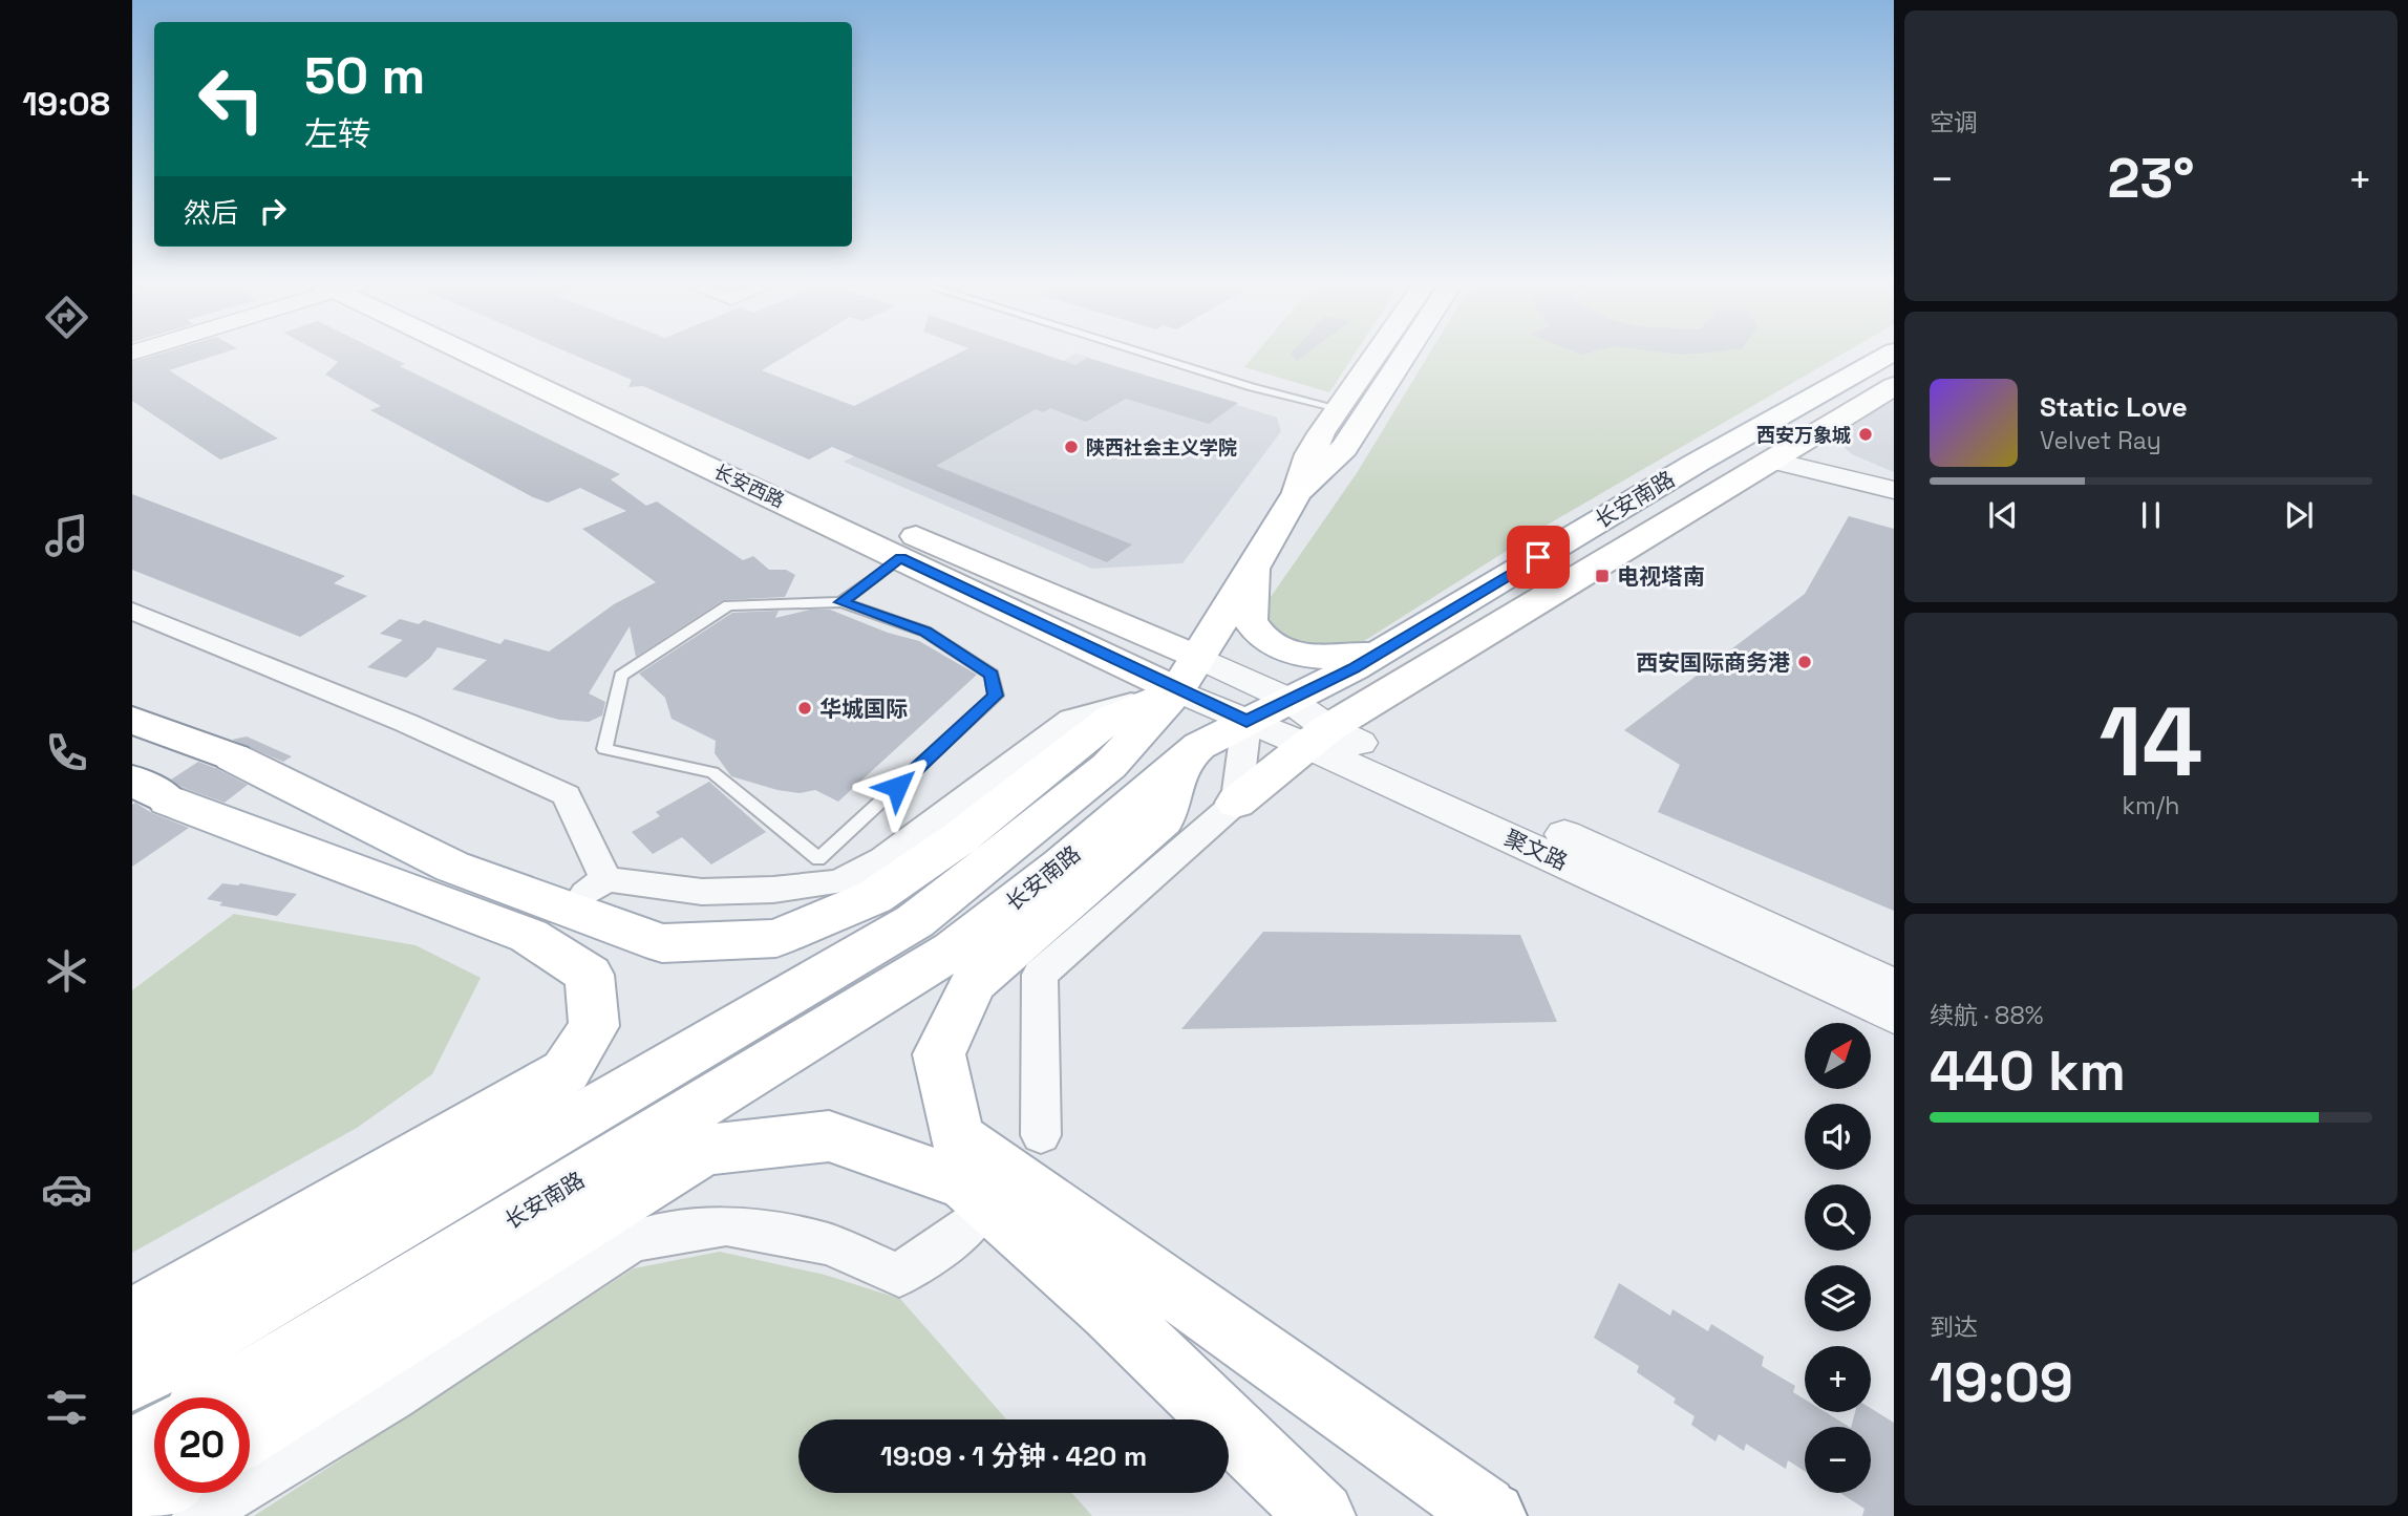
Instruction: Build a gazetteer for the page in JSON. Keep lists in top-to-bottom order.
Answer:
{
  "streets": {
    "main road": ["长安西路", "长安南路"],
    "street": ["聚文路"]
  },
  "crossings": [
    ["长安西路", "长安南路"],
    ["长安西路", "聚文路"],
    ["长安南路", "聚文路"]
  ],
  "places": {
    "other": [
      "西安万象城",
      "陕西社会主义学院",
      "西安国际商务港",
      "华城国际"
    ],
    "transit": ["电视塔南"]
  },
  "north": "top right",
  "page": {
    "tabs": "19:08",
    "tile": [
      "空调",
      ["14", "km/h"],
      ["续航 · 88%", "440 km"],
      ["到达", "19:09"]
    ],
    "turn": ["50 m", "左转"],
    "heat": ["−", "23°", "+"],
    "then": "然后",
    "song": ["Static Love", "Velvet Ray"],
    "map_buttons": ["+", "−"],
    "limit": "20",
    "trip": "19:09 · 1 分钟 · 420 m"
  }
}
